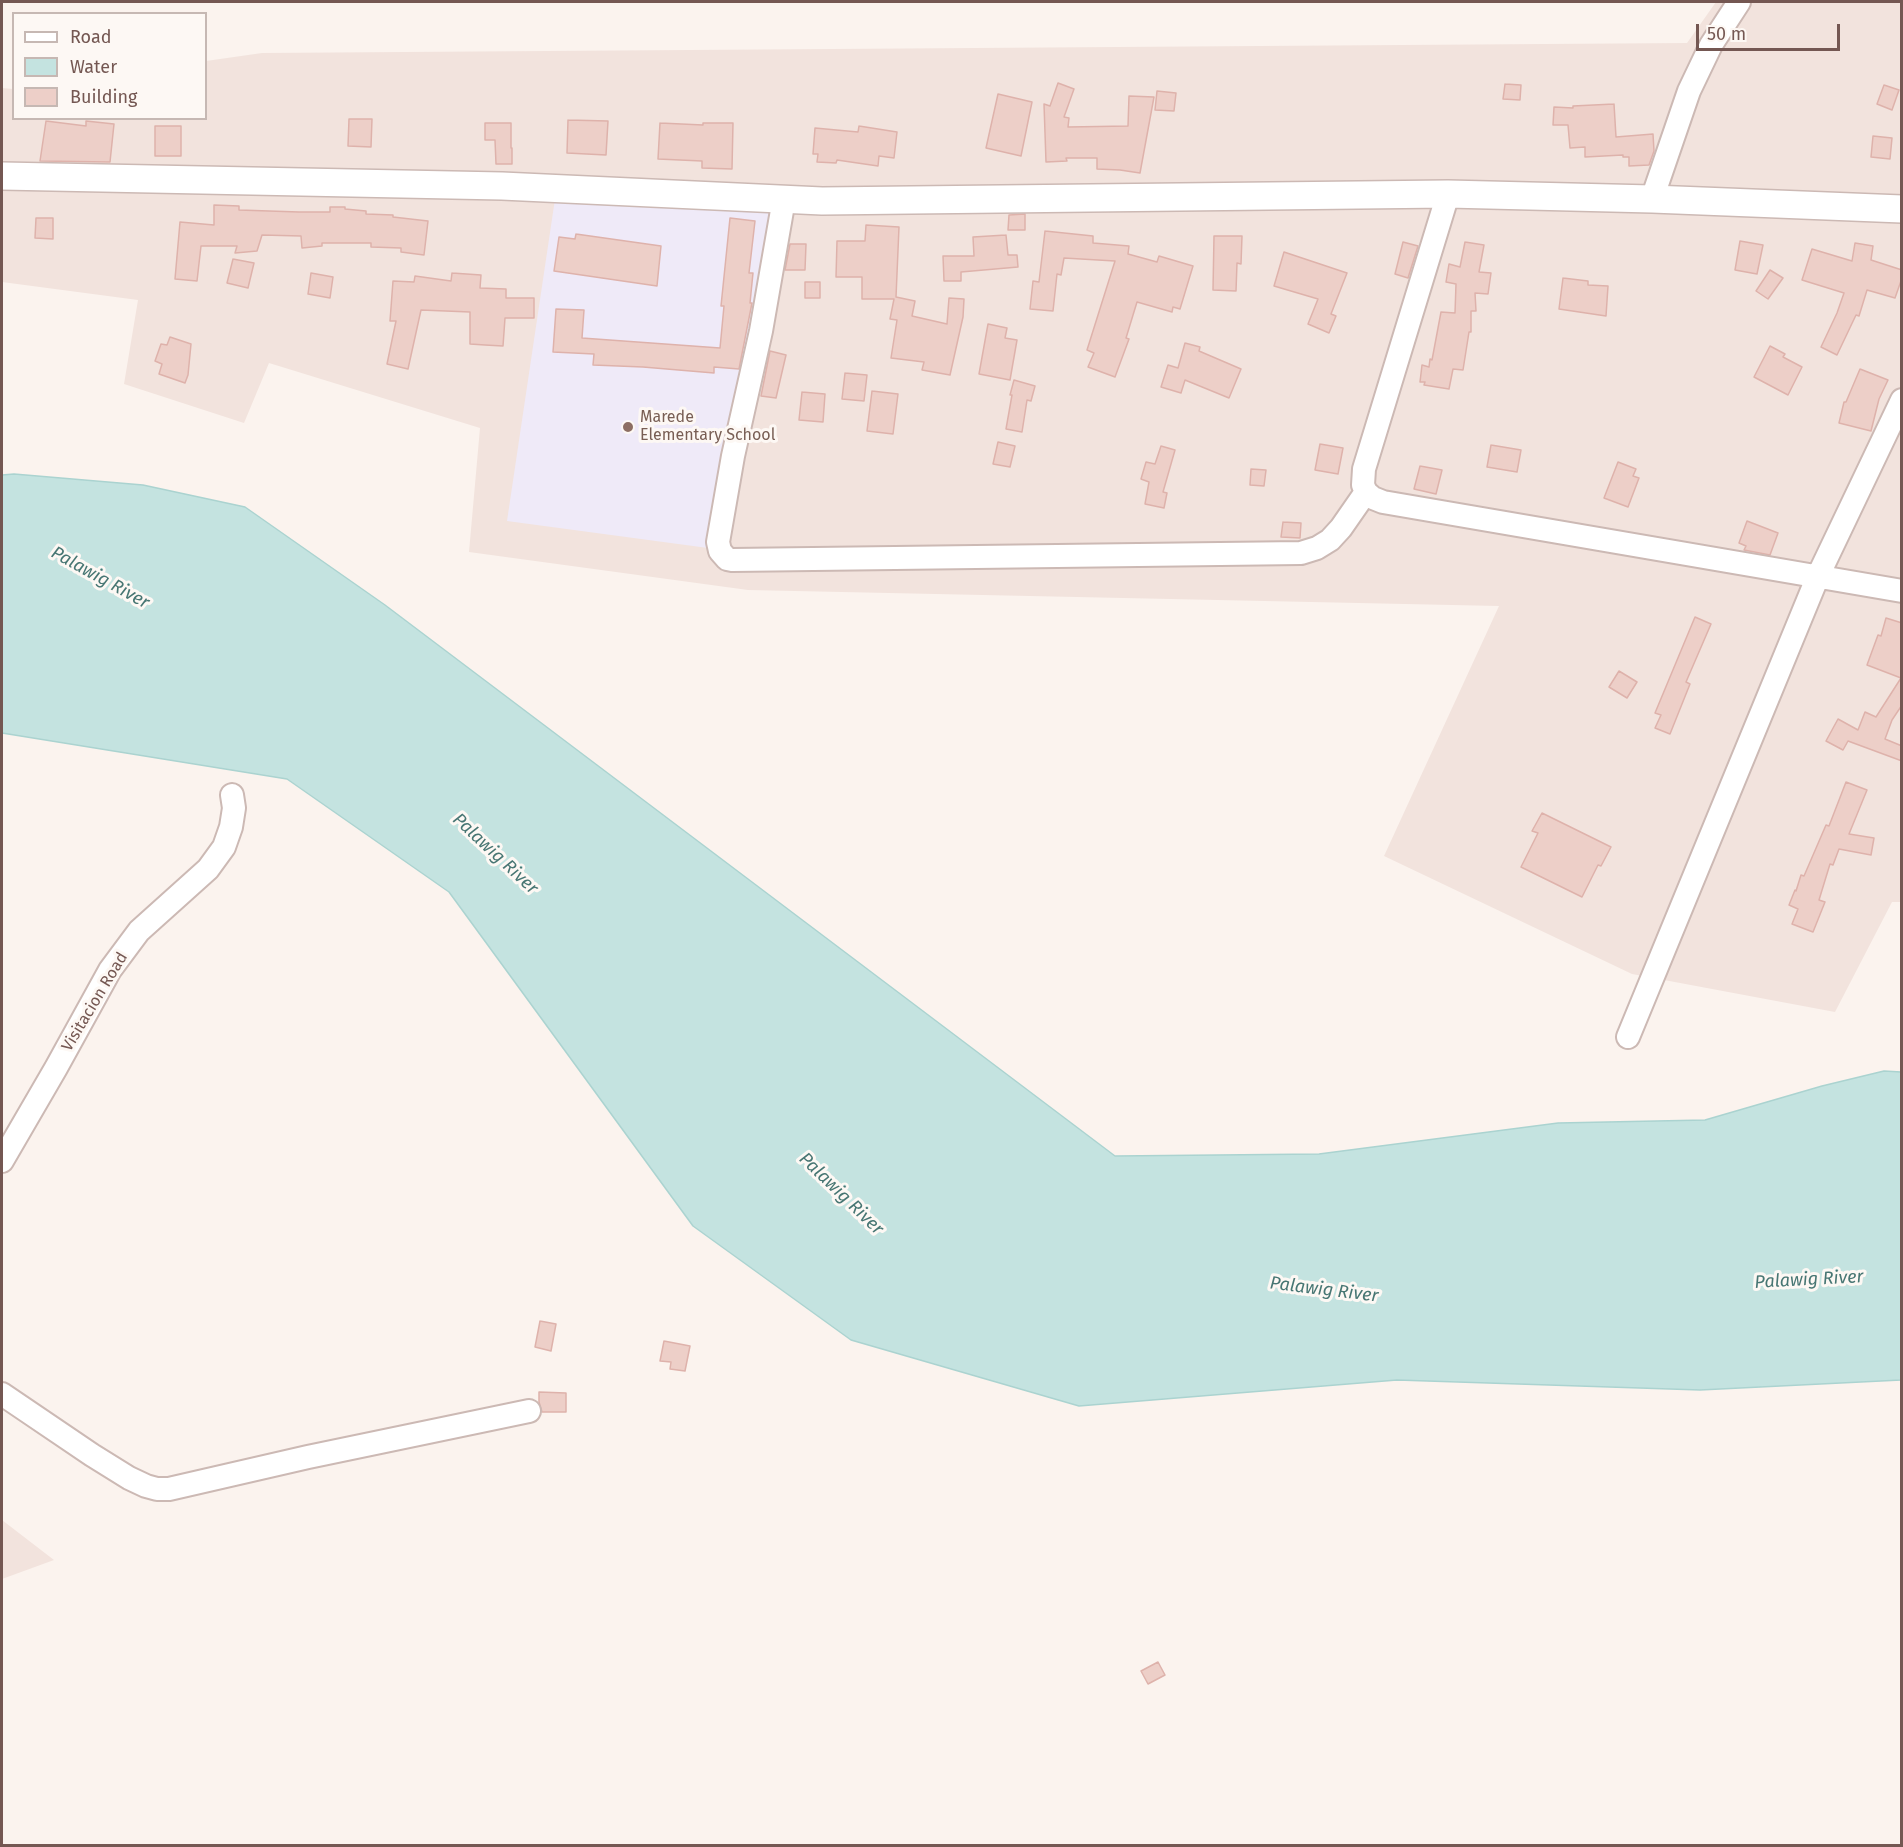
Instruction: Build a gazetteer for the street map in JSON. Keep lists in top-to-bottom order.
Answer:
{
  "streets": {
    "street": ["Visitacion Road"]
  },
  "water": ["Palawig River"],
  "places": ["Marede Elementary School"],
  "legend": ["Road", "Water", "Building"],
  "scale_bar": "50 m"
}
